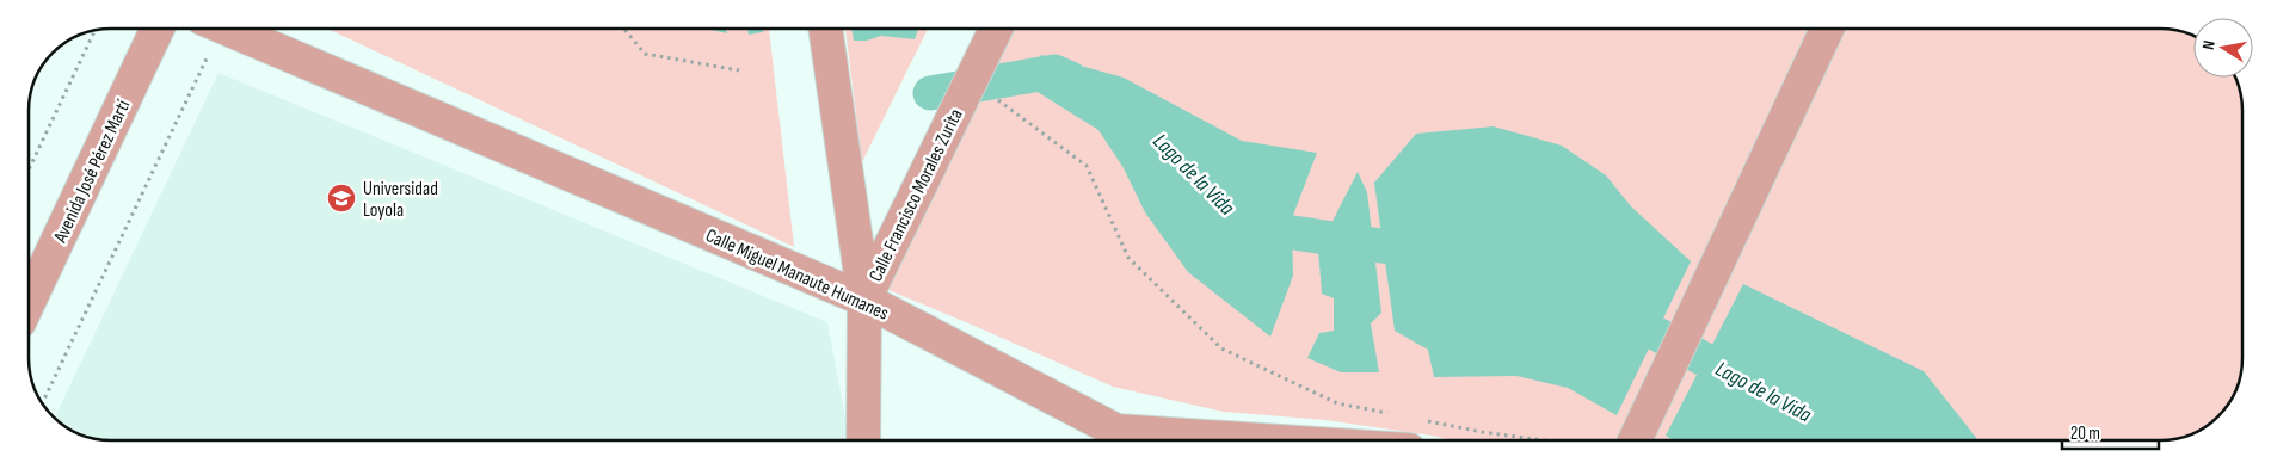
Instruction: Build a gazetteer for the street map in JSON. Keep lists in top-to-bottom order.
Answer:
{
  "streets": {
    "street": ["Avenida José Pérez Martí", "Calle Francisco Morales Zurita", "Calle Miguel Manaute Humanes"]
  },
  "crossings": [
    ["Calle Francisco Morales Zurita", "Calle Miguel Manaute Humanes"]
  ],
  "water": ["Lago de la Vida"],
  "places": {
    "school or university": ["Universidad Loyola"]
  },
  "scale_bar": "20 m",
  "north": "left"
}
